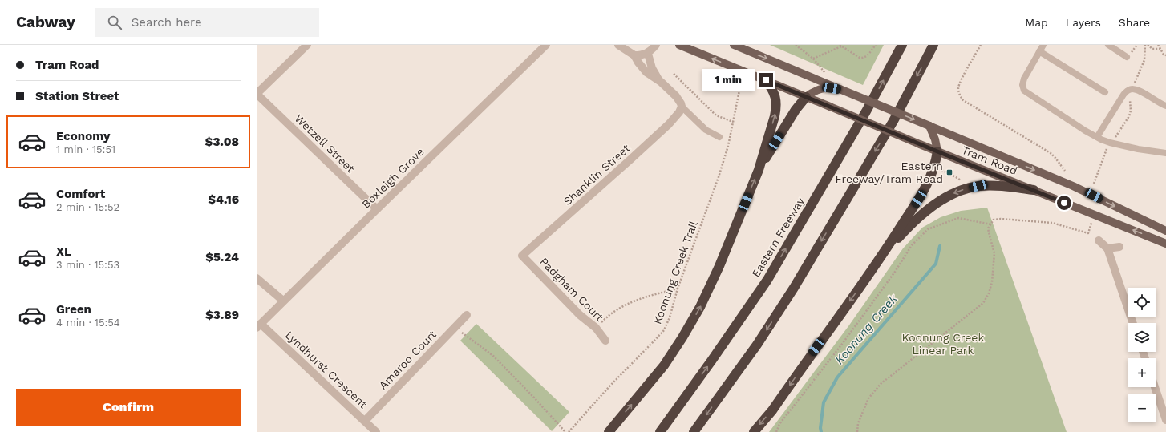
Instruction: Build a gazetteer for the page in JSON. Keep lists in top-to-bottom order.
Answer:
{
  "streets": {
    "highway": ["Eastern Freeway"],
    "main road": ["Tram Road"],
    "street": [
      "Wetzell Street",
      "Shanklin Street",
      "Boxleigh Grove",
      "Padgham Court",
      "Amaroo Court",
      "Lyndhurst Crescent"
    ],
    "path": ["Koonung Creek Trail"]
  },
  "crossings": [
    ["Wetzell Street", "Boxleigh Grove"],
    ["Shanklin Street", "Padgham Court"],
    ["Boxleigh Grove", "Lyndhurst Crescent"],
    ["Amaroo Court", "Lyndhurst Crescent"]
  ],
  "water": ["Koonung Creek"],
  "parks": ["Koonung Creek Linear Park"],
  "places": {
    "transit": ["Eastern Freeway/Tram Road"]
  },
  "page": {
    "header": "Cabway",
    "search": "Search here",
    "nav": ["Map", "Layers", "Share"],
    "banner": ["Tram Road", "Station Street"],
    "bubble": "1 min",
    "list": [
      {
        "name": "Economy",
        "note": "1 min · 15:51",
        "value": "$3.08"
      },
      {
        "name": "Comfort",
        "note": "2 min · 15:52",
        "value": "$4.16"
      },
      {
        "name": "XL",
        "note": "3 min · 15:53",
        "value": "$5.24"
      },
      {
        "name": "Green",
        "note": "4 min · 15:54",
        "value": "$3.89"
      }
    ],
    "map_buttons": ["+", "−"],
    "buttons": "Confirm"
  }
}
